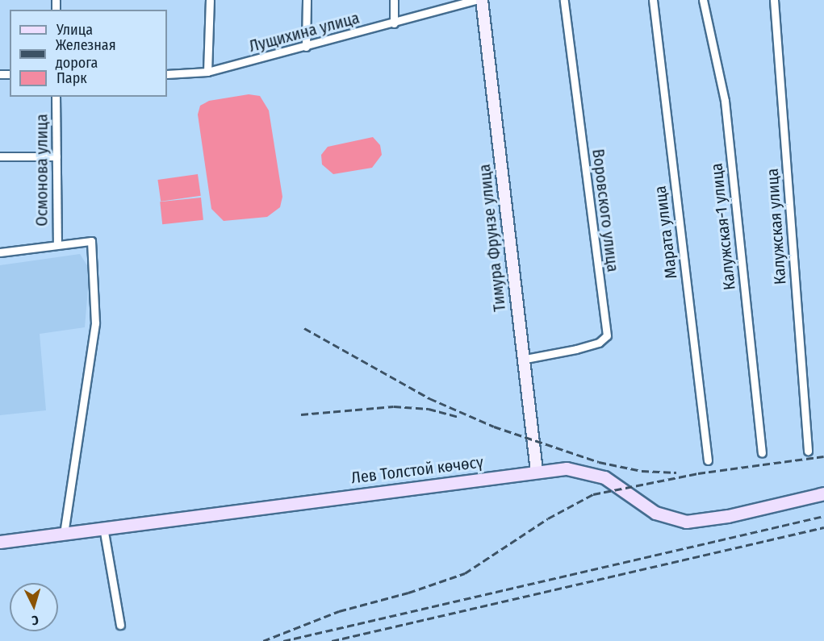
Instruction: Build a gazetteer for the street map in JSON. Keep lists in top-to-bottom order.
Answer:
{
  "streets": {
    "main road": ["Тимура Фрунзе улица", "Лев Толстой көчөсү"],
    "street": [
      "Лущихина улица",
      "Осмонова улица",
      "Воровского улица",
      "Калужская-1 улица",
      "Калужская улица",
      "Марата улица"
    ]
  },
  "crossings": [
    ["Воровского улица", "Тимура Фрунзе улица"],
    ["Тимура Фрунзе улица", "Лев Толстой көчөсү"]
  ],
  "legend": ["Улица", "Железная дорога", "Парк"],
  "north": "bottom"
}
